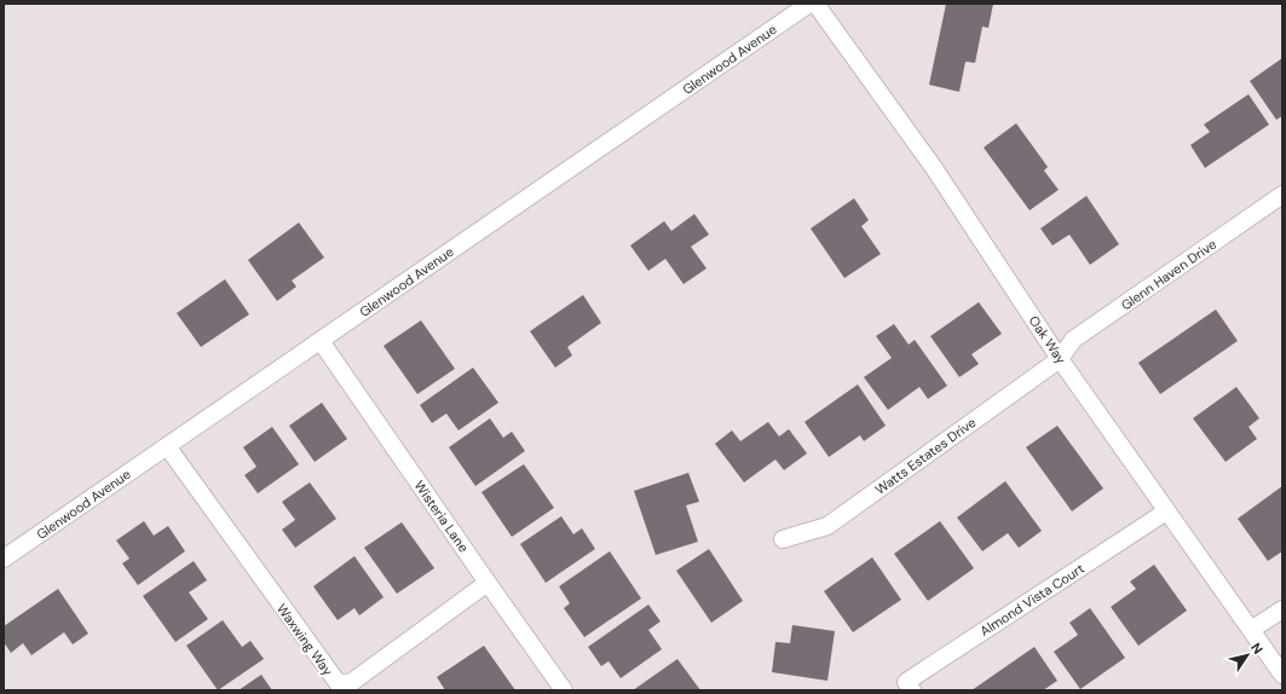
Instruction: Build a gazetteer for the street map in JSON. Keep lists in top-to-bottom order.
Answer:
{
  "streets": {
    "street": [
      "Glenwood Avenue",
      "Glenn Haven Drive",
      "Oak Way",
      "Watts Estates Drive",
      "Wisteria Lane",
      "Almond Vista Court",
      "Waxwing Way"
    ]
  },
  "crossings": [
    ["Glenwood Avenue", "Wisteria Lane"],
    ["Glenwood Avenue", "Waxwing Way"],
    ["Glenn Haven Drive", "Oak Way"],
    ["Glenn Haven Drive", "Watts Estates Drive"],
    ["Oak Way", "Watts Estates Drive"],
    ["Oak Way", "Almond Vista Court"],
    ["Wisteria Lane", "Waxwing Way"]
  ],
  "north": "top right"
}
